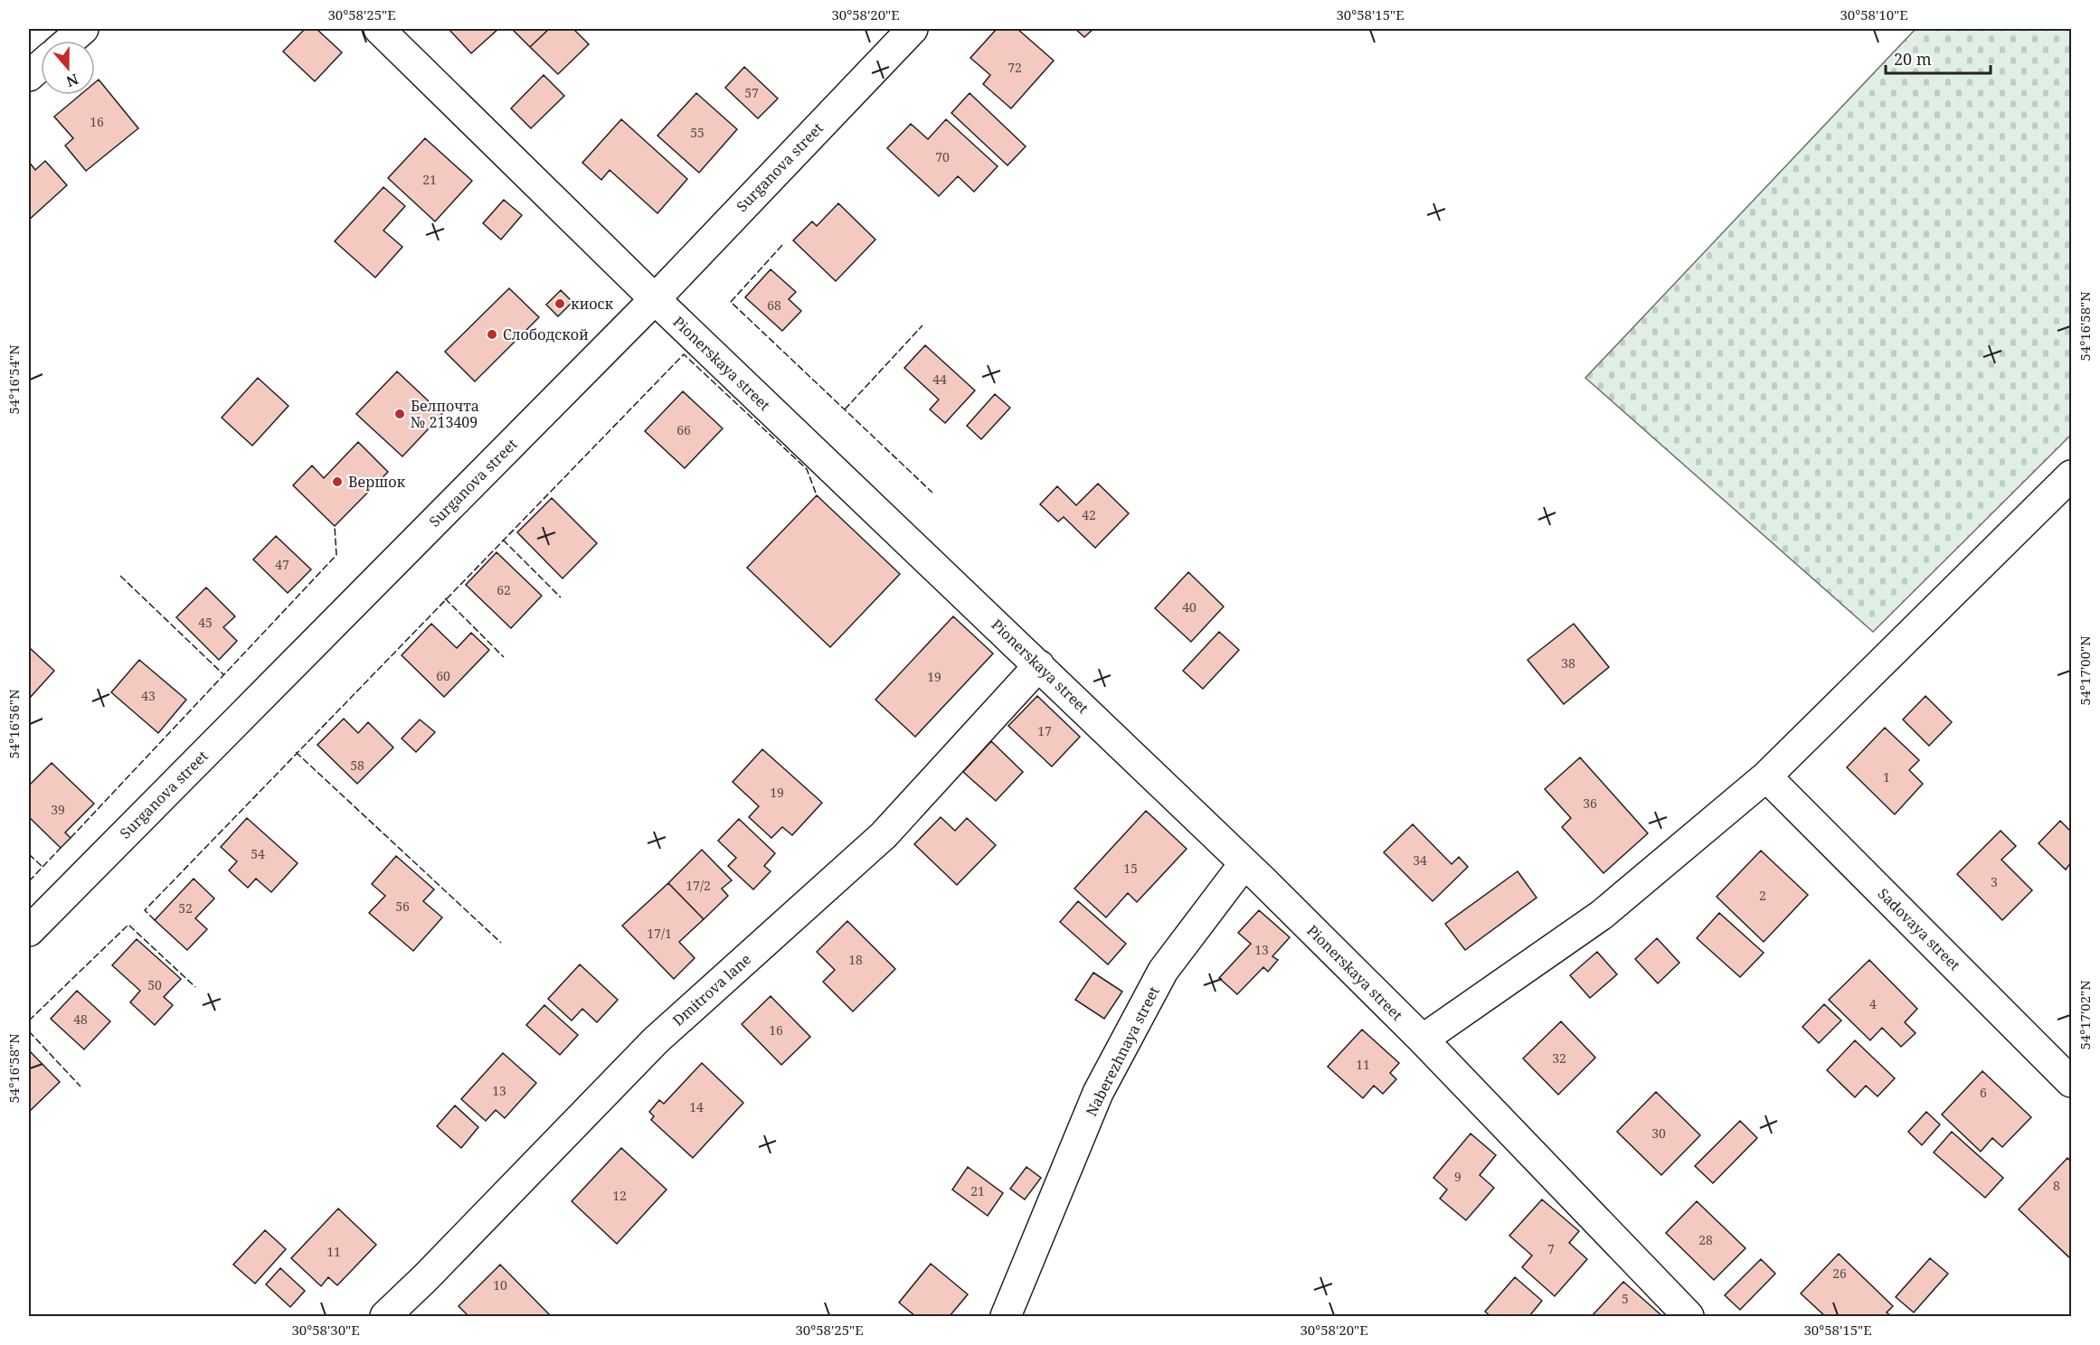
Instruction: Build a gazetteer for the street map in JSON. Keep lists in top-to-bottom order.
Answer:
{
  "streets": {
    "street": [
      "Surganova street",
      "Pionerskaya street",
      "Sadovaya street",
      "Dmitrova lane",
      "Naberezhnaya street"
    ]
  },
  "crossings": [
    ["Surganova street", "Pionerskaya street"],
    ["Pionerskaya street", "Dmitrova lane"],
    ["Pionerskaya street", "Naberezhnaya street"]
  ],
  "places": [
    "киоск",
    "Слободской",
    "Белпочта № 213409",
    "Вершок"
  ],
  "house_numbers": [
    "72",
    "57",
    "16",
    "55",
    "70",
    "21",
    "68",
    "44",
    "66",
    "42",
    "47",
    "62",
    "40",
    "45",
    "38",
    "60",
    "19",
    "43",
    "17",
    "58",
    "1",
    "19",
    "36",
    "39",
    "54",
    "34",
    "15",
    "3",
    "17/2",
    "2",
    "56",
    "52",
    "17/1",
    "13",
    "18",
    "50",
    "4",
    "48",
    "16",
    "32",
    "11",
    "13",
    "6",
    "14",
    "30",
    "9",
    "8",
    "21",
    "12",
    "28",
    "7",
    "11",
    "26",
    "10",
    "5"
  ],
  "scale_bar": "20 m",
  "north": "bottom",
  "coordinates": [
    "30°58'25\"E",
    "30°58'20\"E",
    "30°58'15\"E",
    "30°58'10\"E",
    "54°16'58\"N",
    "54°16'54\"N",
    "54°17'00\"N",
    "54°16'56\"N",
    "54°17'02\"N",
    "30°58'30\"E"
  ]
}
